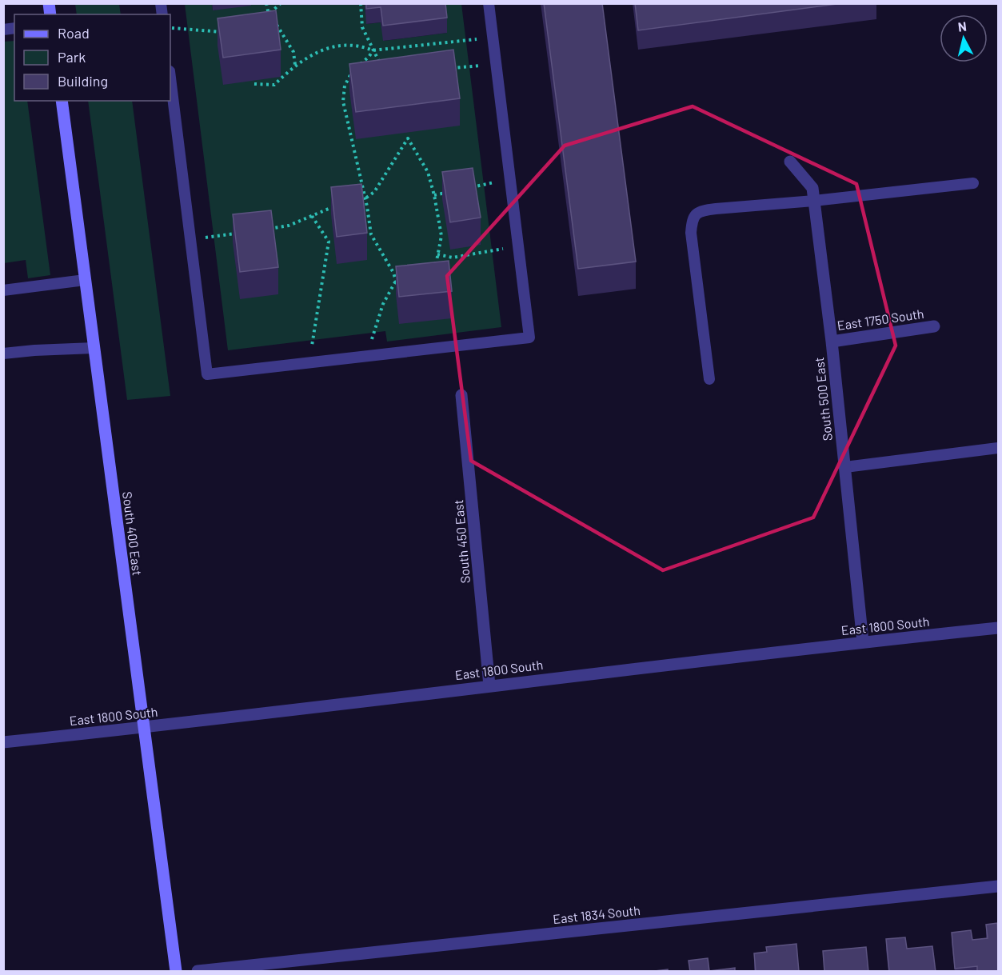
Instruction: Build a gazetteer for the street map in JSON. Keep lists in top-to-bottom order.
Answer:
{
  "streets": {
    "street": [
      "East 1750 South",
      "South 500 East",
      "South 400 East",
      "South 450 East",
      "East 1800 South",
      "East 1834 South"
    ]
  },
  "crossings": [
    ["East 1750 South", "South 500 East"],
    ["South 500 East", "East 1800 South"],
    ["South 400 East", "East 1800 South"],
    ["South 450 East", "East 1800 South"]
  ],
  "legend": ["Road", "Park", "Building"],
  "north": "top"
}
